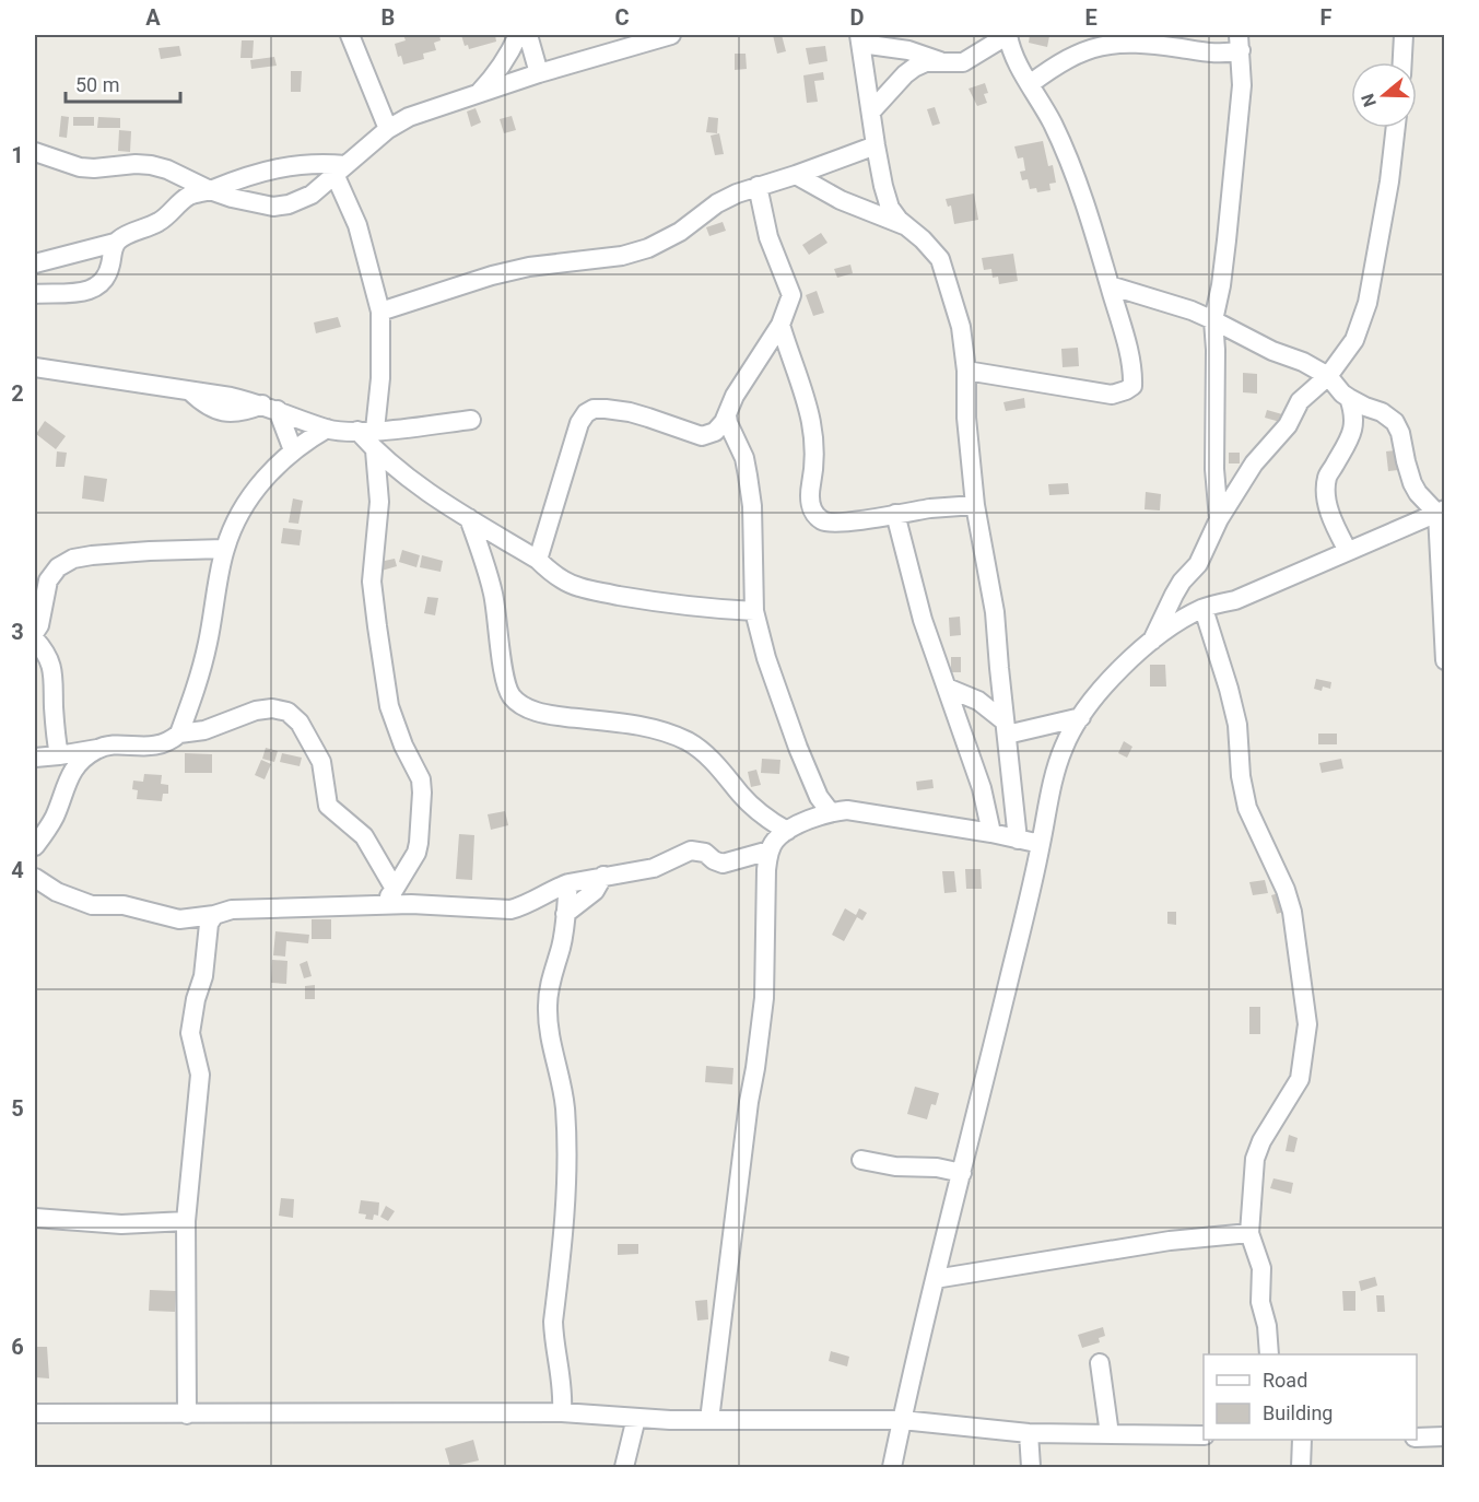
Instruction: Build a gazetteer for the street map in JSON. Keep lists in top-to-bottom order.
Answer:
{
  "legend": ["Road", "Building"],
  "scale_bar": "50 m",
  "north": "left",
  "grid": {
    "columns": [
      "A",
      "B",
      "C",
      "D",
      "E",
      "F"
    ],
    "rows": [
      "1",
      "2",
      "3",
      "4",
      "5",
      "6"
    ]
  }
}
